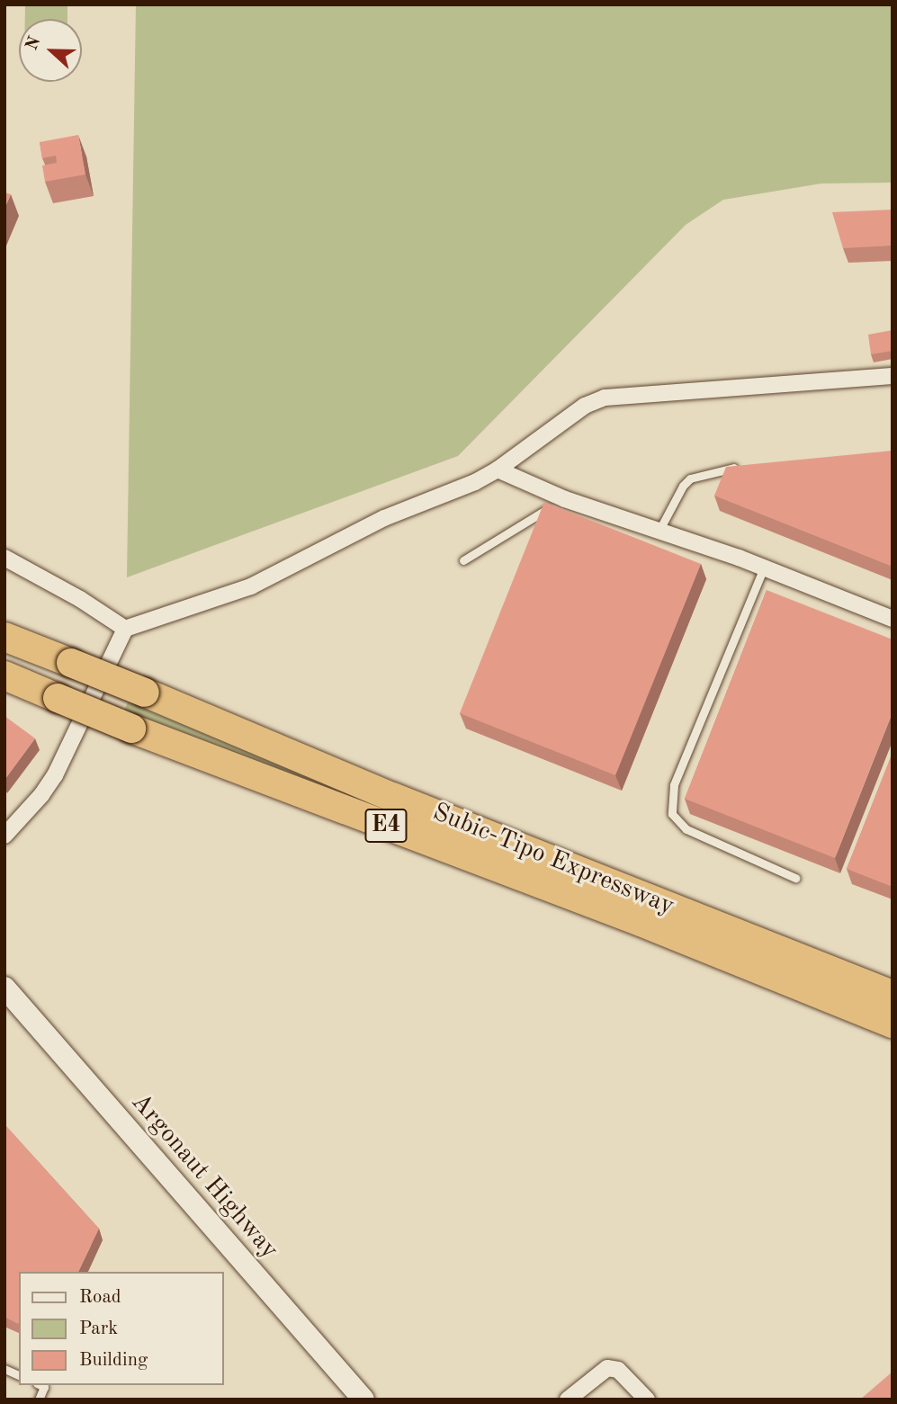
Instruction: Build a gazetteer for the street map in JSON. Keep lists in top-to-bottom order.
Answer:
{
  "streets": {
    "highway": ["E4", "Subic-Tipo Expressway"],
    "street": ["Argonaut Highway"]
  },
  "legend": ["Road", "Park", "Building"],
  "north": "left"
}
